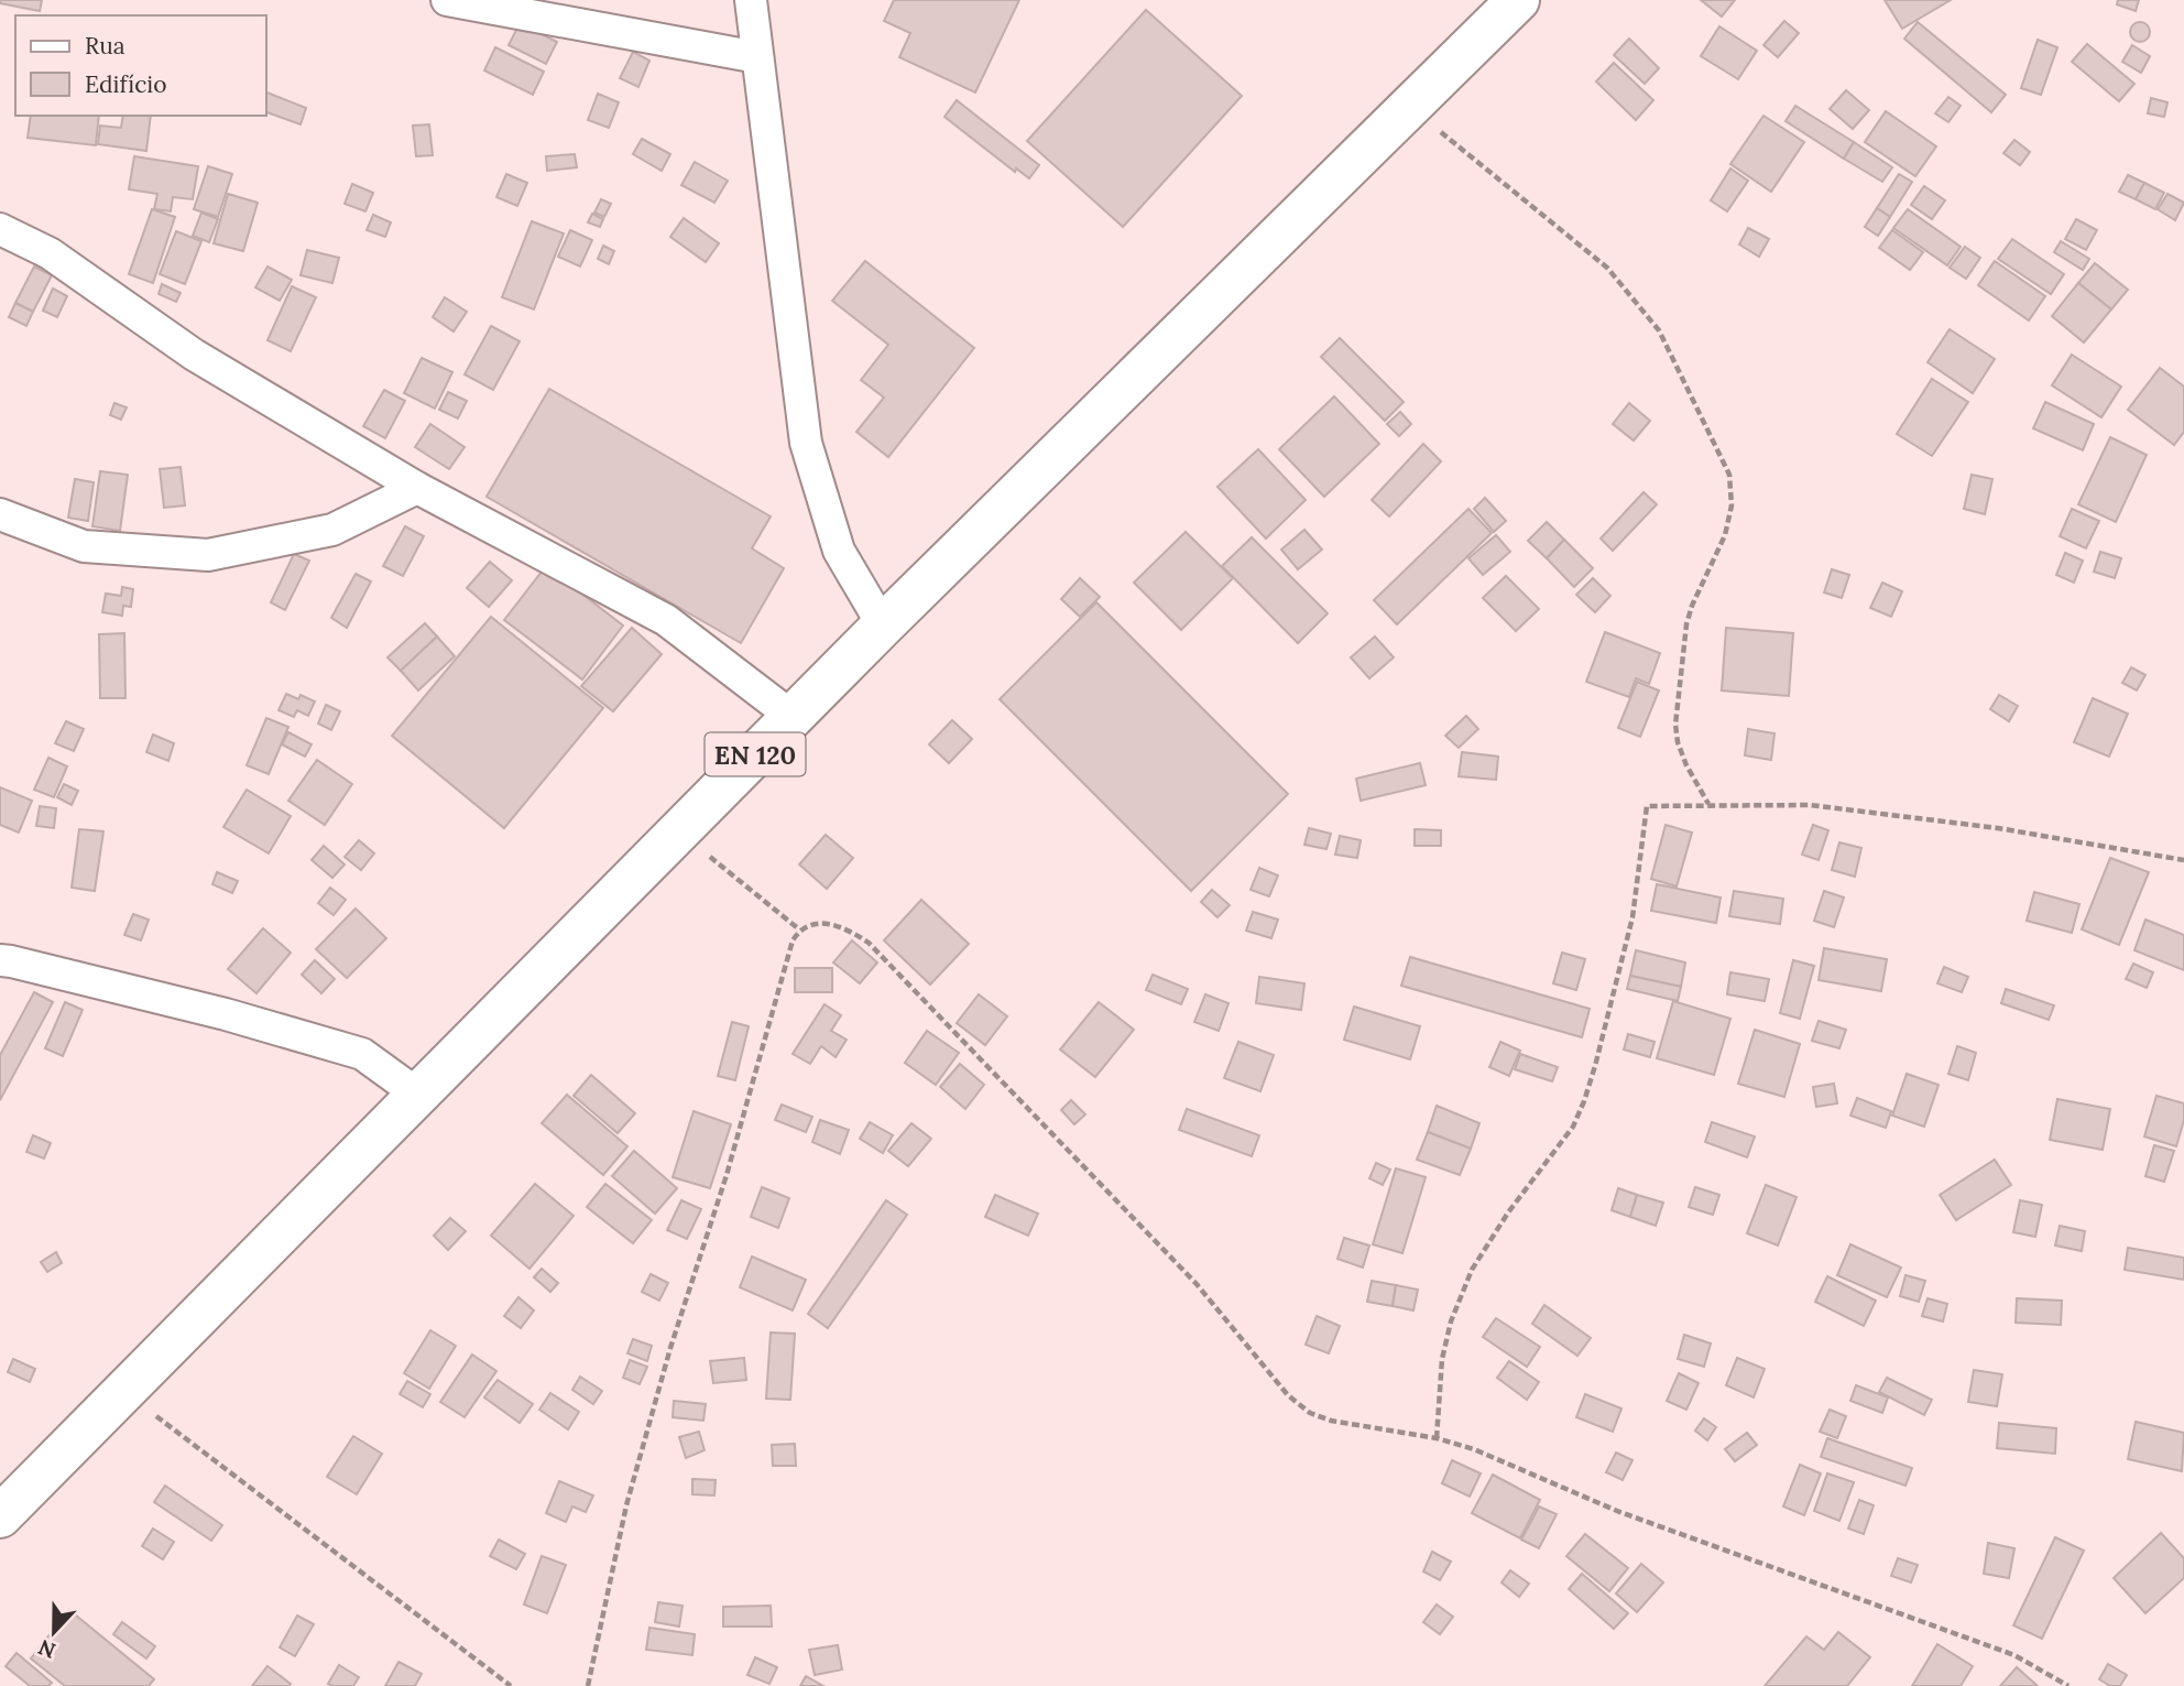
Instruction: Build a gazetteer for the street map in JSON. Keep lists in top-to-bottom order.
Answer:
{
  "streets": {
    "main road": ["EN 120"]
  },
  "legend": ["Rua", "Edifício"],
  "north": "bottom"
}
